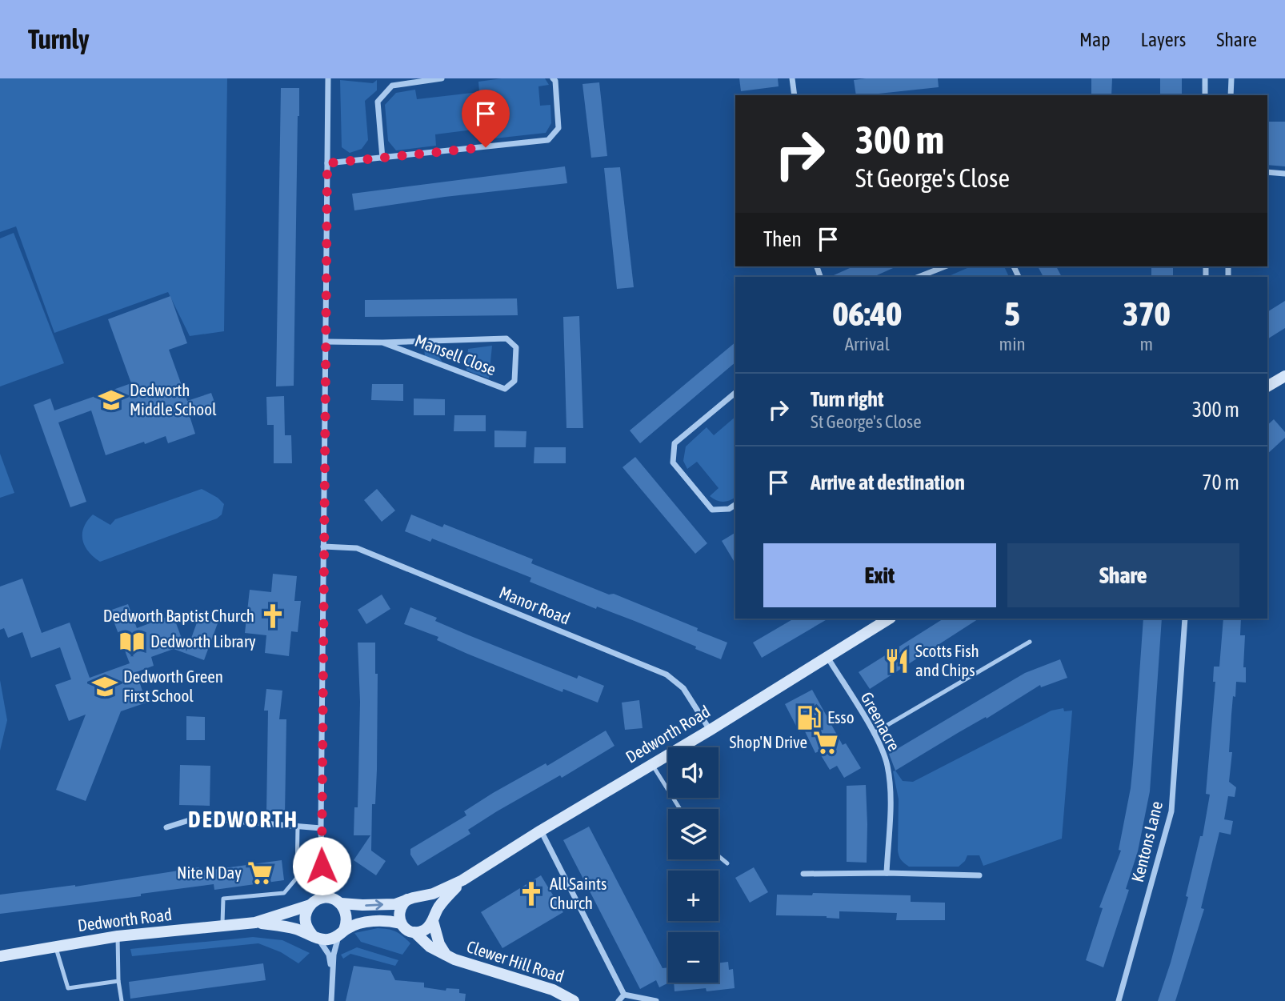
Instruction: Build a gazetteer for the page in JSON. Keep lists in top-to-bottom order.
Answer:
{
  "streets": {
    "main road": ["Dedworth Road", "Clewer Hill Road"],
    "street": [
      "Mansell Close",
      "Manor Road",
      "Greenacre",
      "Kentons Lane"
    ]
  },
  "crossings": [
    ["Manor Road", "Dedworth Road"],
    ["Greenacre", "Dedworth Road"],
    ["Dedworth Road", "Clewer Hill Road"]
  ],
  "districts": ["DEDWORTH"],
  "places": {
    "school or university": ["Dedworth Middle School", "Dedworth Green First School"],
    "church": ["Dedworth Baptist Church", "All Saints Church"],
    "library": ["Dedworth Library"],
    "restaurant": ["Scotts Fish and Chips"],
    "fuel station": ["Esso"],
    "supermarket": ["Shop'N Drive", "Nite N Day"]
  },
  "page": {
    "header": "Turnly",
    "nav": ["Map", "Layers", "Share"],
    "turn": ["300 m", "St George's Close"],
    "then": "Then",
    "eta": [
      "06:40",
      "Arrival",
      "5",
      "min",
      "370",
      "m"
    ],
    "list": [
      {
        "name": "Turn right",
        "note": "St George's Close",
        "value": "300 m"
      },
      {
        "name": "Arrive at destination",
        "value": "70 m"
      }
    ],
    "buttons": ["Exit", "Share"],
    "map_buttons": ["+", "−"]
  }
}
